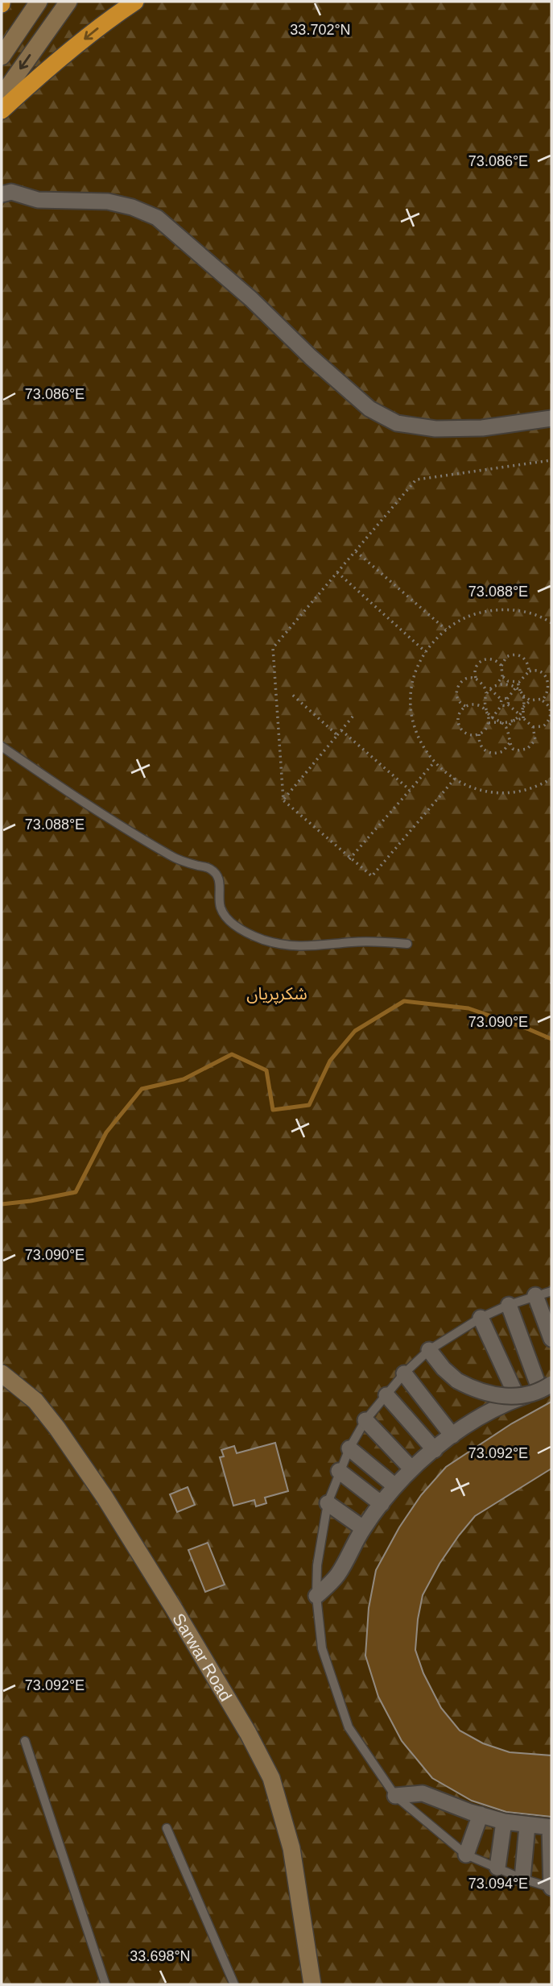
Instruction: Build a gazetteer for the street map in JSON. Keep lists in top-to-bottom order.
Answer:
{
  "streets": {
    "main road": ["Sarwar Road"]
  },
  "parks": ["شکرپریاں"],
  "coordinates": [
    "33.702°N",
    "73.086°E",
    "73.088°E",
    "73.090°E",
    "73.092°E",
    "73.094°E",
    "33.698°N"
  ]
}
